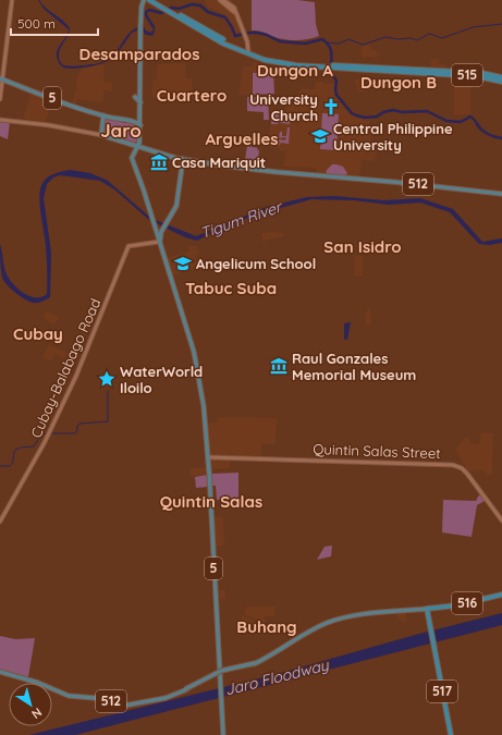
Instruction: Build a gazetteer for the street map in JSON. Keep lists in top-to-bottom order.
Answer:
{
  "streets": {
    "highway": ["515", "516", "517"],
    "main road": [
      "5",
      "512",
      "Cubay-Balabago Road",
      "Quintin Salas Street"
    ]
  },
  "crossings": [
    ["5", "512"],
    ["5", "Cubay-Balabago Road"],
    ["5", "Quintin Salas Street"],
    ["5", "516"],
    ["512", "516"],
    ["516", "517"]
  ],
  "districts": [
    "Desamparados",
    "Dungon A",
    "Dungon B",
    "Cuartero",
    "Jaro",
    "Arguelles",
    "San Isidro",
    "Tabuc Suba",
    "Cubay",
    "Quintin Salas",
    "Buhang"
  ],
  "water": ["Tigum River", "Jaro Floodway"],
  "places": {
    "church": ["University Church"],
    "school or university": ["Central Philippine University", "Angelicum School"],
    "museum": ["Casa Mariquit", "Raul Gonzales Memorial Museum"],
    "place": ["WaterWorld Iloilo"]
  },
  "scale_bar": "500 m",
  "north": "bottom right"
}
